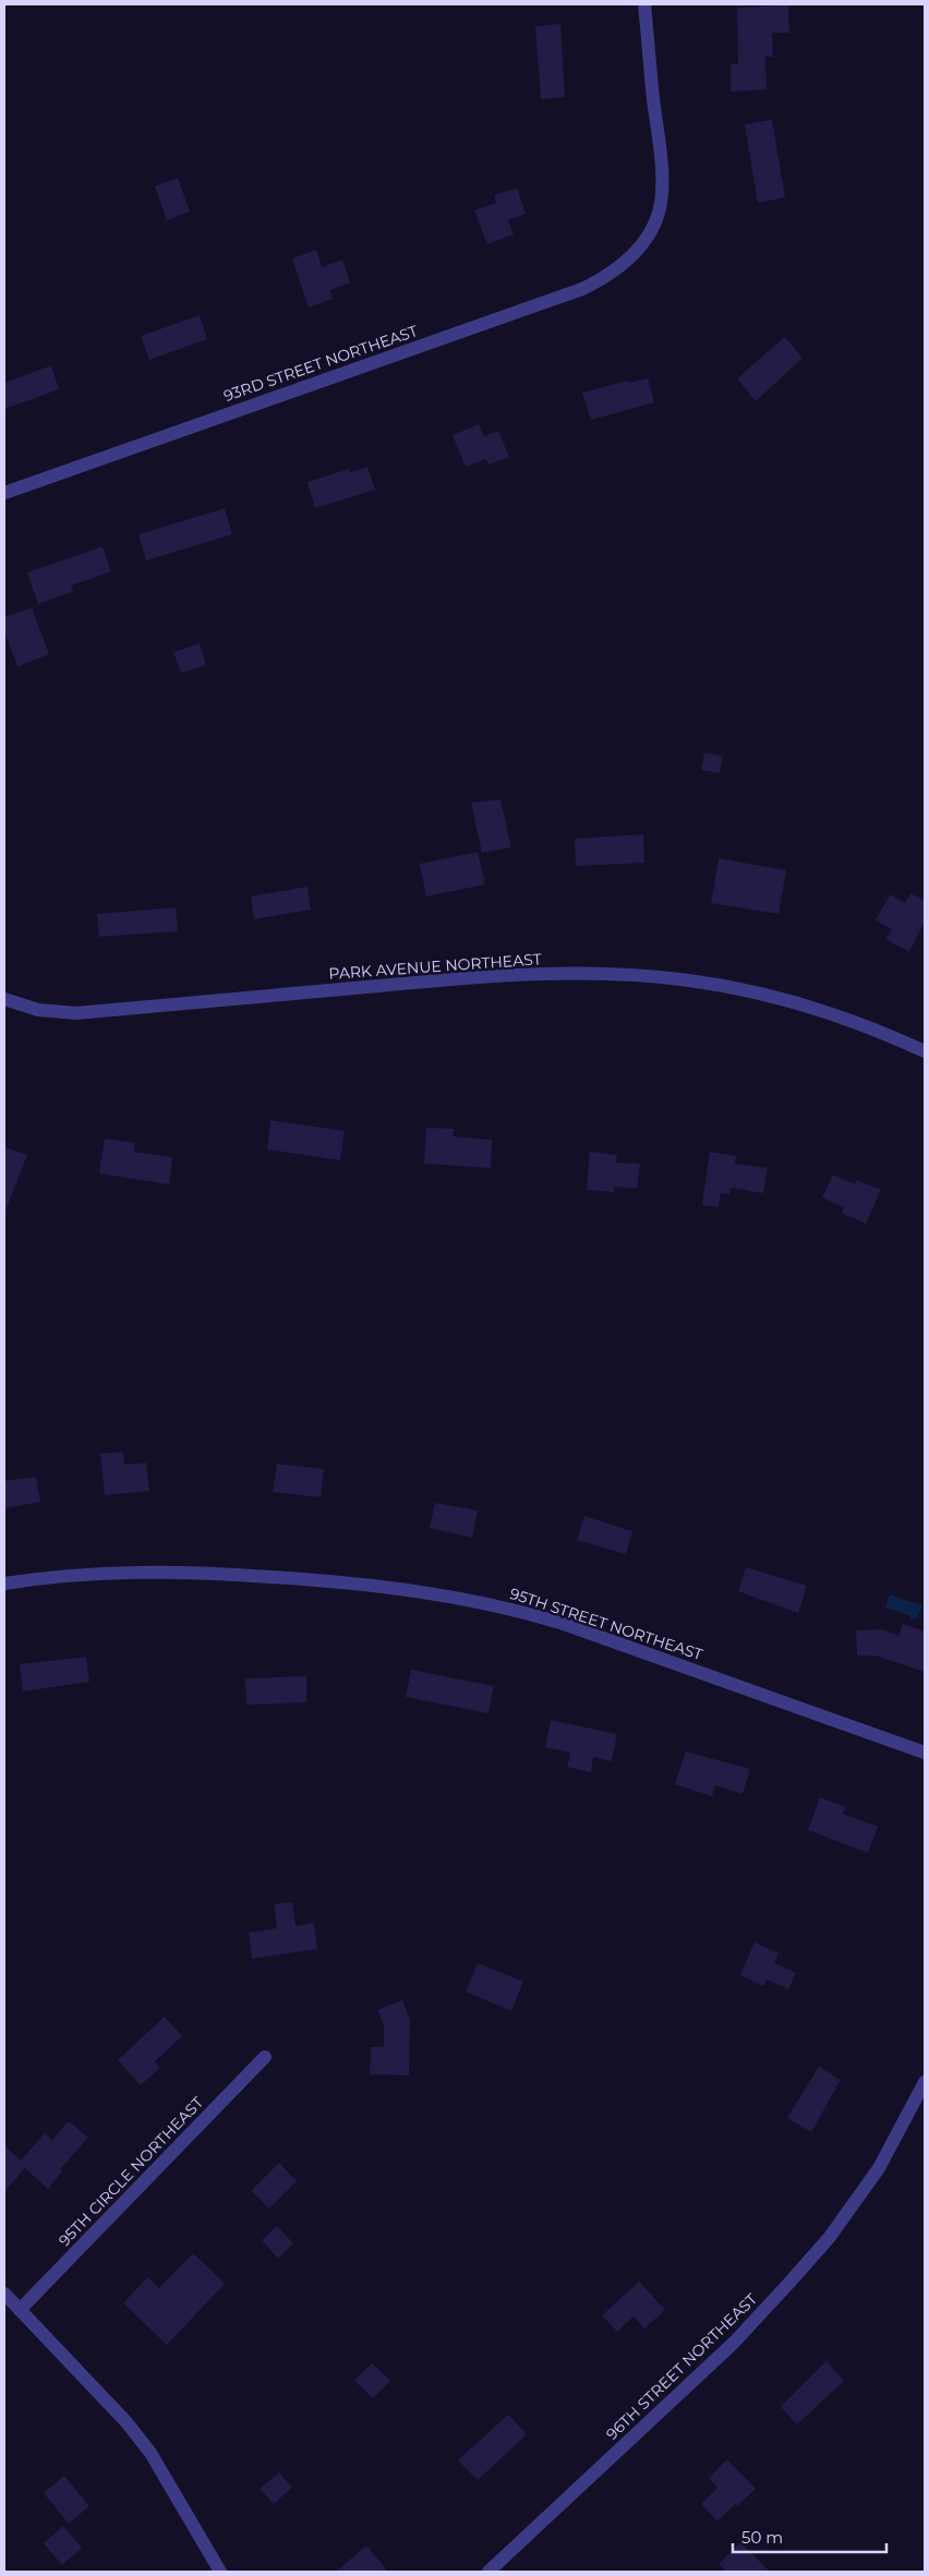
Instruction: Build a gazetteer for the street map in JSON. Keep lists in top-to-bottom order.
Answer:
{
  "streets": {
    "street": [
      "93RD STREET NORTHEAST",
      "PARK AVENUE NORTHEAST",
      "95TH STREET NORTHEAST",
      "95TH CIRCLE NORTHEAST",
      "96TH STREET NORTHEAST"
    ]
  },
  "scale_bar": "50 m"
}
